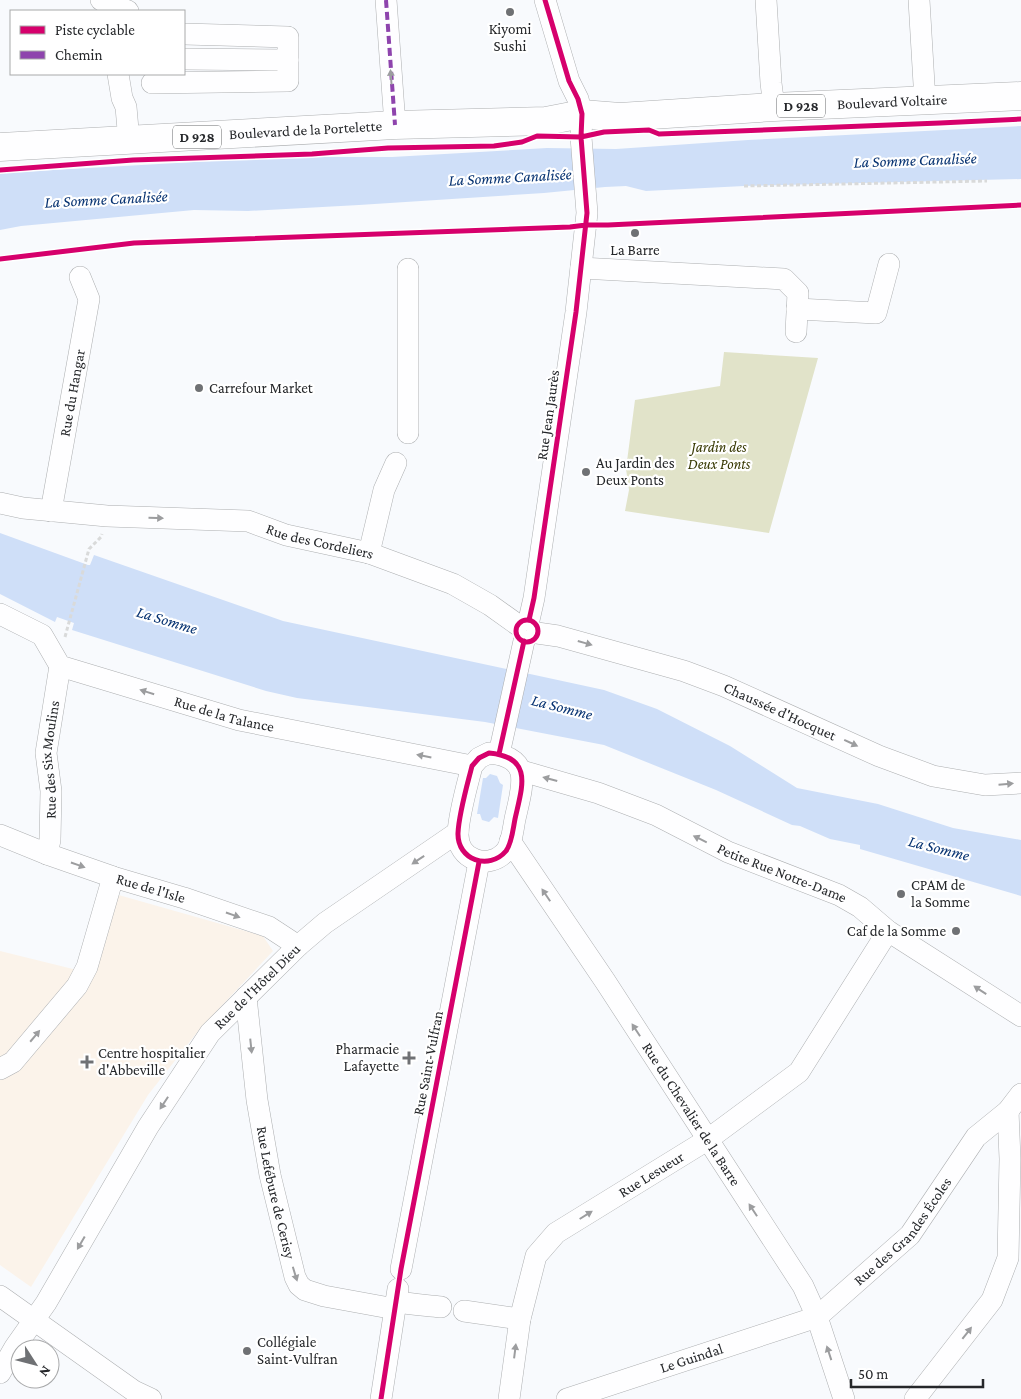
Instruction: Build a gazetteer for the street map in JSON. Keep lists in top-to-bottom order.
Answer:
{
  "streets": {
    "main road": ["Boulevard Voltaire", "D 928", "Boulevard de la Portelette"],
    "street": [
      "Rue du Hangar",
      "Rue Jean Jaurès",
      "Rue des Cordeliers",
      "Chaussée d'Hocquet",
      "Rue de la Talance",
      "Rue des Six Moulins",
      "Petite Rue Notre-Dame",
      "Rue de l'Isle",
      "Rue de l'Hôtel Dieu",
      "Rue Saint-Vulfran",
      "Rue du Chevalier de la Barre",
      "Rue Lesueur",
      "Rue Lefébure de Cerisy",
      "Rue des Grandes Écoles",
      "Le Guindal"
    ]
  },
  "crossings": [
    ["Boulevard Voltaire", "Boulevard de la Portelette"],
    ["Boulevard Voltaire", "Rue Jean Jaurès"],
    ["Boulevard de la Portelette", "Rue Jean Jaurès"],
    ["Rue du Hangar", "Rue des Cordeliers"],
    ["Rue Jean Jaurès", "Rue des Cordeliers"],
    ["Rue Jean Jaurès", "Chaussée d'Hocquet"],
    ["Rue des Cordeliers", "Chaussée d'Hocquet"],
    ["Rue de la Talance", "Rue des Six Moulins"],
    ["Rue des Six Moulins", "Rue de l'Isle"],
    ["Petite Rue Notre-Dame", "Rue Lesueur"],
    ["Rue de l'Isle", "Rue de l'Hôtel Dieu"],
    ["Rue de l'Hôtel Dieu", "Rue Lefébure de Cerisy"],
    ["Rue Saint-Vulfran", "Rue Lefébure de Cerisy"],
    ["Rue du Chevalier de la Barre", "Rue Lesueur"],
    ["Rue du Chevalier de la Barre", "Rue des Grandes Écoles"],
    ["Rue du Chevalier de la Barre", "Le Guindal"],
    ["Rue des Grandes Écoles", "Le Guindal"]
  ],
  "one_way": [
    "Rue des Cordeliers",
    "Chaussée d'Hocquet",
    "Rue de la Talance",
    "Petite Rue Notre-Dame",
    "Rue de l'Isle",
    "Rue du Chevalier de la Barre",
    "Rue Lesueur",
    "Rue Lefébure de Cerisy"
  ],
  "water": ["La Somme Canalisée", "La Somme"],
  "parks": ["Jardin des Deux Ponts"],
  "places": {
    "other": [
      "Kiyomi Sushi",
      "La Barre",
      "Carrefour Market",
      "Au Jardin des Deux Ponts",
      "CPAM de la Somme",
      "Caf de la Somme",
      "Collégiale Saint-Vulfran"
    ],
    "health": ["Pharmacie Lafayette", "Centre hospitalier d'Abbeville"]
  },
  "legend": ["Piste cyclable", "Chemin"],
  "scale_bar": "50 m",
  "north": "bottom right"
}
